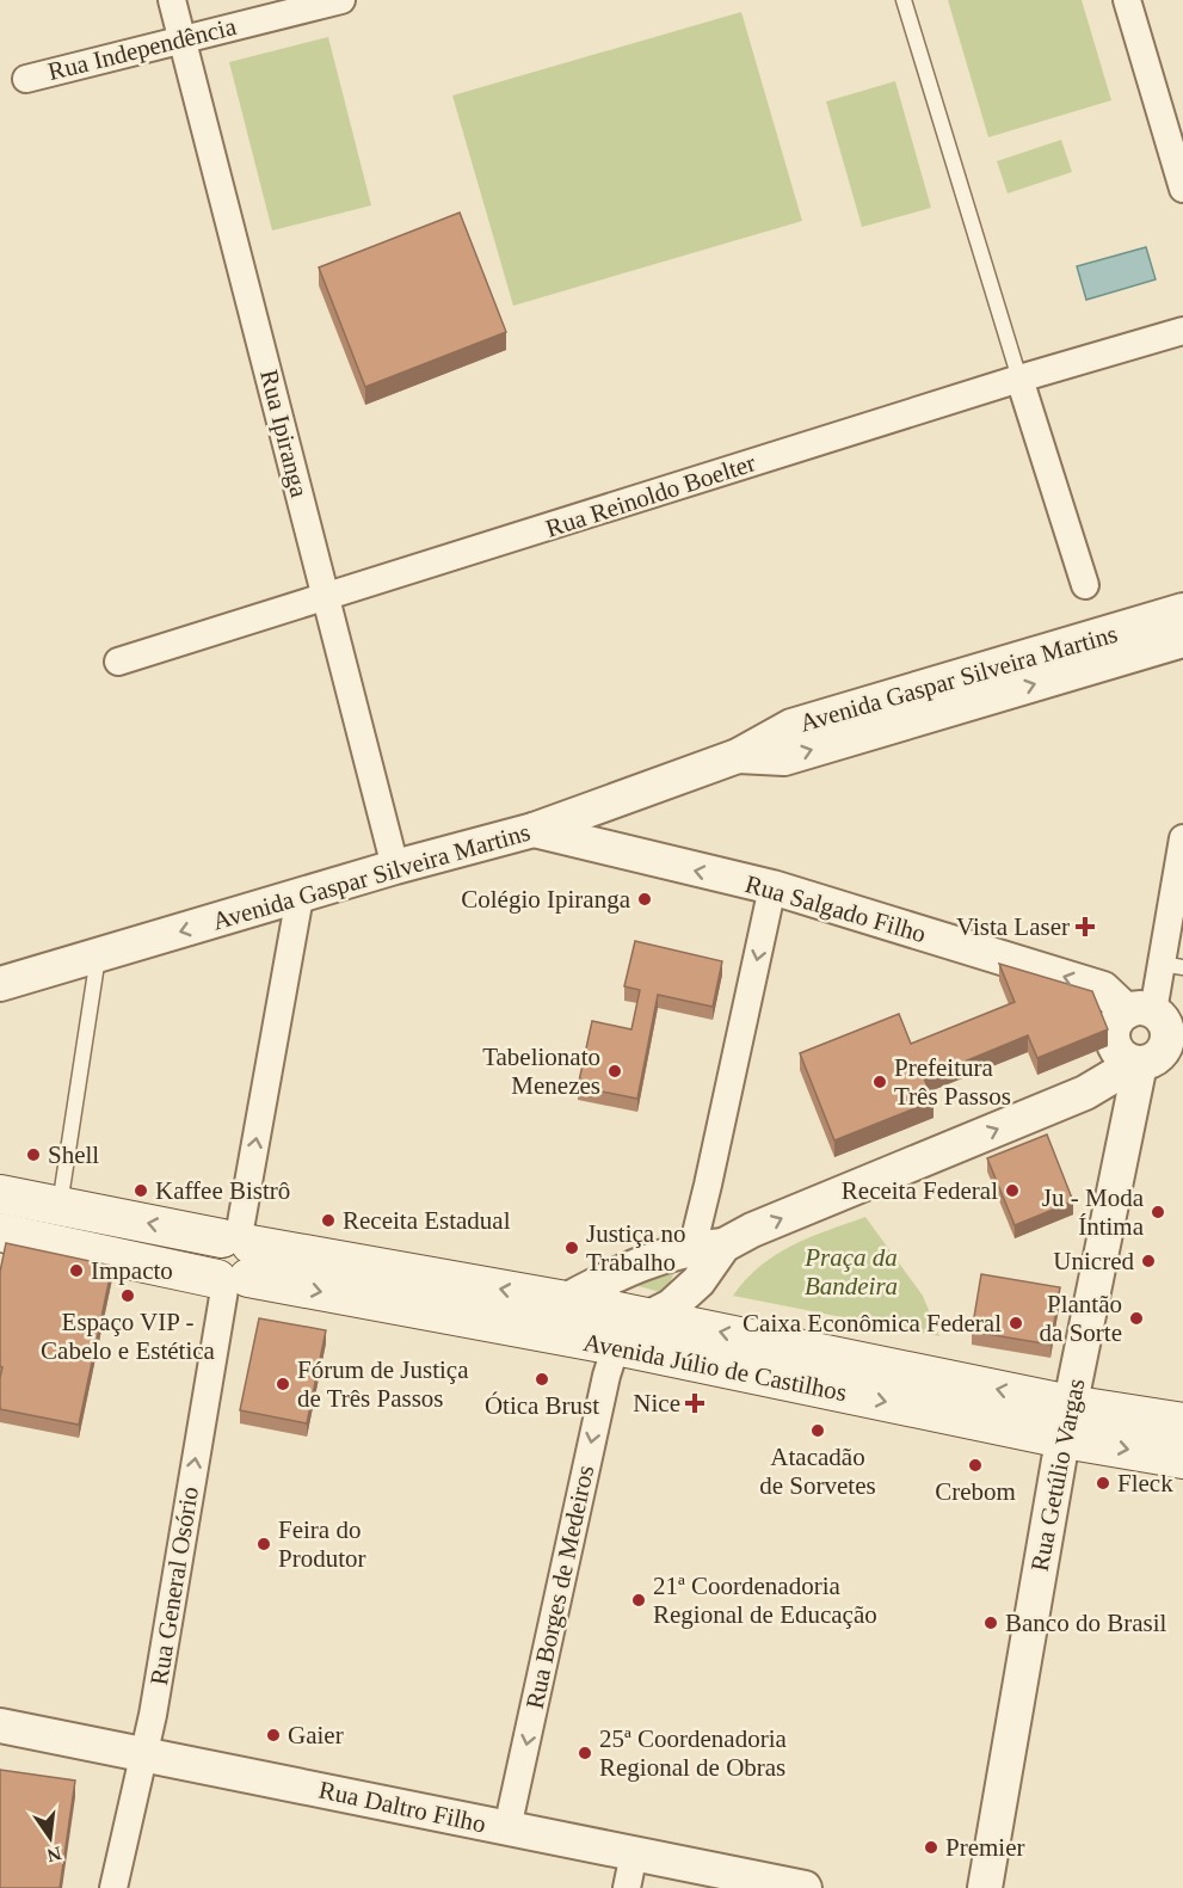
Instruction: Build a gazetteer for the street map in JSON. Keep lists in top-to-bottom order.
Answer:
{
  "streets": {
    "main road": ["Avenida Júlio de Castilhos"],
    "street": [
      "Rua Independência",
      "Rua Ipiranga",
      "Rua Reinoldo Boelter",
      "Avenida Gaspar Silveira Martins",
      "Rua Salgado Filho",
      "Rua Getúlio Vargas",
      "Rua General Osório",
      "Rua Borges de Medeiros",
      "Rua Daltro Filho"
    ]
  },
  "crossings": [
    ["Rua Independência", "Rua Ipiranga"],
    ["Rua Ipiranga", "Rua Reinoldo Boelter"],
    ["Rua Ipiranga", "Avenida Gaspar Silveira Martins"],
    ["Avenida Gaspar Silveira Martins", "Rua Salgado Filho"],
    ["Avenida Gaspar Silveira Martins", "Rua General Osório"],
    ["Rua Salgado Filho", "Rua Getúlio Vargas"],
    ["Avenida Júlio de Castilhos", "Rua Getúlio Vargas"],
    ["Avenida Júlio de Castilhos", "Rua General Osório"],
    ["Avenida Júlio de Castilhos", "Rua Borges de Medeiros"],
    ["Rua General Osório", "Rua Daltro Filho"],
    ["Rua Borges de Medeiros", "Rua Daltro Filho"]
  ],
  "one_way": ["Rua Salgado Filho", "Rua General Osório", "Rua Borges de Medeiros"],
  "parks": ["Praça da Bandeira"],
  "places": {
    "other": [
      "Colégio Ipiranga",
      "Tabelionato Menezes",
      "Prefeitura Três Passos",
      "Shell",
      "Kaffee Bistrô",
      "Receita Federal",
      "Ju - Moda Íntima",
      "Receita Estadual",
      "Justiça no Trabalho",
      "Unicred",
      "Impacto",
      "Espaço VIP - Cabelo e Estética",
      "Plantão da Sorte",
      "Caixa Econômica Federal",
      "Ótica Brust",
      "Fórum de Justiça de Três Passos",
      "Atacadão de Sorvetes",
      "Crebom",
      "Fleck",
      "Feira do Produtor",
      "21ª Coordenadoria Regional de Educação",
      "Banco do Brasil",
      "Gaier",
      "25ª Coordenadoria Regional de Obras",
      "Premier"
    ],
    "health": ["Vista Laser", "Nice"]
  },
  "north": "bottom"
}
